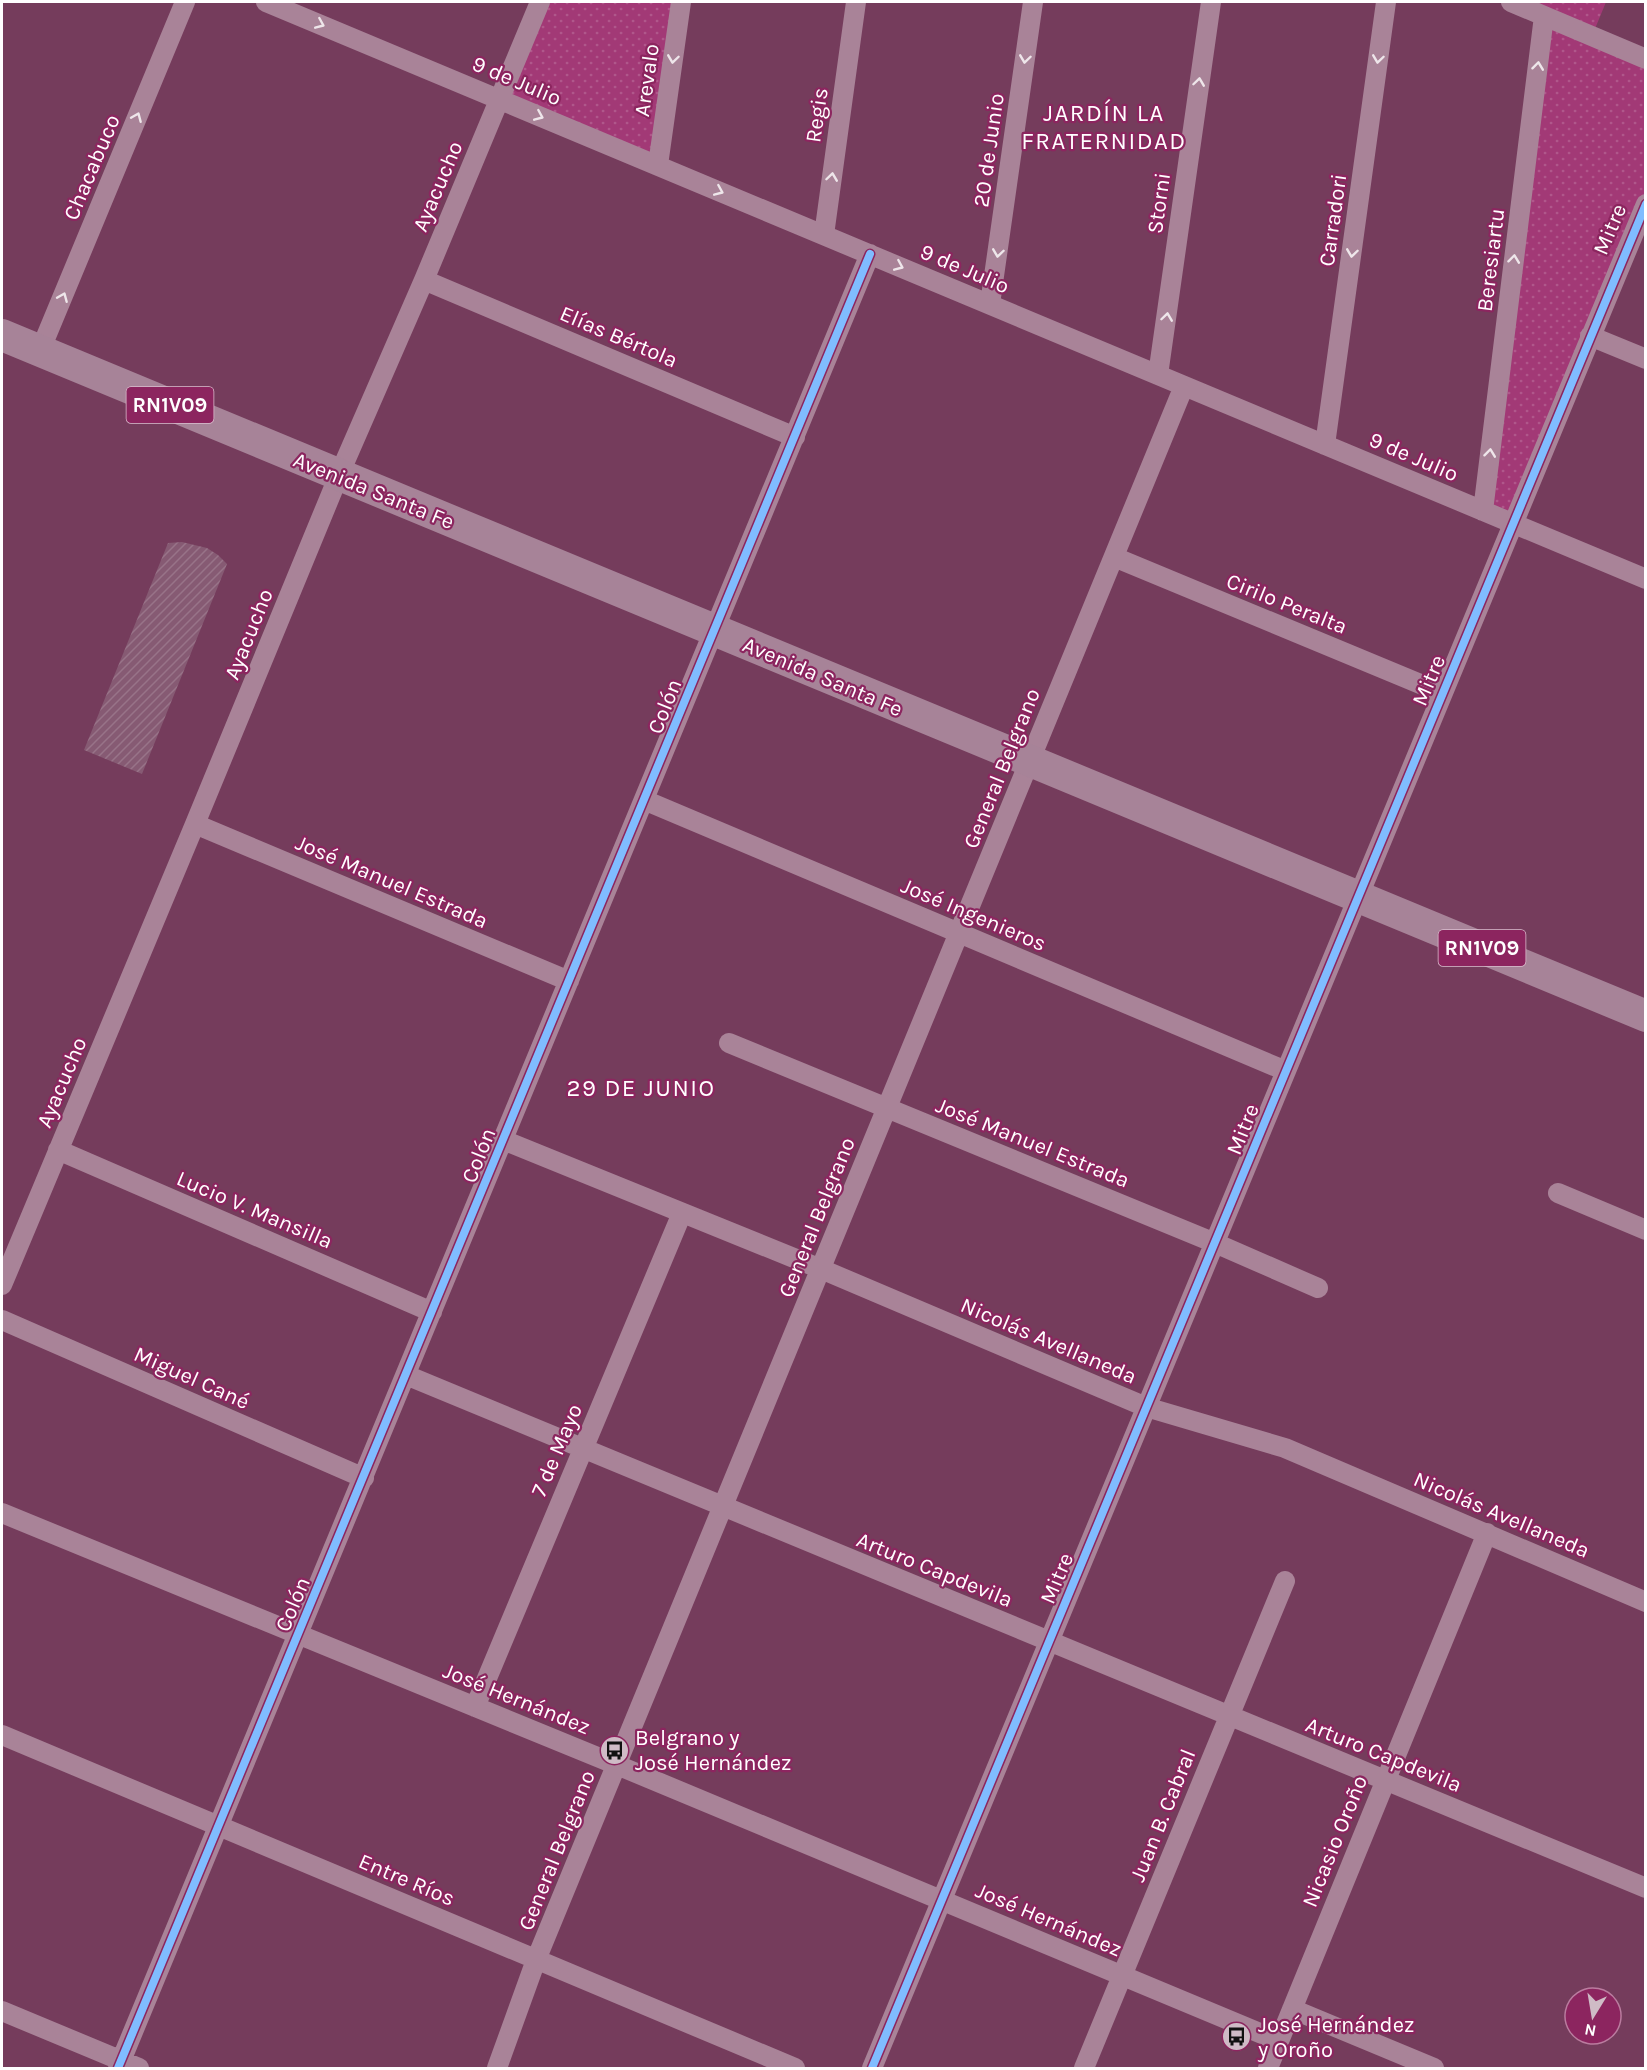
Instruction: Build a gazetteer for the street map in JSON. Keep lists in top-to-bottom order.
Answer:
{
  "streets": {
    "main road": ["RN1V09", "Avenida Santa Fe"],
    "street": [
      "9 de Julio",
      "Arevalo",
      "Regis",
      "20 de Junio",
      "Chacabuco",
      "Ayacucho",
      "Storni",
      "Carradori",
      "Mitre",
      "Beresiartu",
      "Elías Bértola",
      "Cirilo Peralta",
      "Colón",
      "General Belgrano",
      "José Manuel Estrada",
      "José Ingenieros",
      "Lucio V. Mansilla",
      "Nicolás Avellaneda",
      "Miguel Cané",
      "7 de Mayo",
      "Arturo Capdevila",
      "José Hernández",
      "Juan B. Cabral",
      "Nicasio Oroño",
      "Entre Ríos"
    ]
  },
  "crossings": [
    ["9 de Julio", "Arevalo"],
    ["9 de Julio", "Regis"],
    ["9 de Julio", "20 de Junio"],
    ["9 de Julio", "Ayacucho"],
    ["9 de Julio", "Storni"],
    ["9 de Julio", "Carradori"],
    ["9 de Julio", "Mitre"],
    ["9 de Julio", "Beresiartu"],
    ["9 de Julio", "Colón"],
    ["9 de Julio", "General Belgrano"],
    ["Chacabuco", "Avenida Santa Fe"],
    ["Ayacucho", "Elías Bértola"],
    ["Ayacucho", "Avenida Santa Fe"],
    ["Ayacucho", "José Manuel Estrada"],
    ["Ayacucho", "Lucio V. Mansilla"],
    ["Mitre", "Avenida Santa Fe"],
    ["Mitre", "Cirilo Peralta"],
    ["Mitre", "José Manuel Estrada"],
    ["Mitre", "José Ingenieros"],
    ["Mitre", "Nicolás Avellaneda"],
    ["Mitre", "Arturo Capdevila"],
    ["Mitre", "José Hernández"],
    ["Elías Bértola", "Colón"],
    ["Avenida Santa Fe", "Colón"],
    ["Avenida Santa Fe", "General Belgrano"],
    ["Cirilo Peralta", "General Belgrano"],
    ["Colón", "José Manuel Estrada"],
    ["Colón", "José Ingenieros"],
    ["Colón", "Lucio V. Mansilla"],
    ["Colón", "Nicolás Avellaneda"],
    ["Colón", "Miguel Cané"],
    ["Colón", "Arturo Capdevila"],
    ["Colón", "José Hernández"],
    ["Colón", "Entre Ríos"],
    ["General Belgrano", "José Manuel Estrada"],
    ["General Belgrano", "José Ingenieros"],
    ["General Belgrano", "Nicolás Avellaneda"],
    ["General Belgrano", "Arturo Capdevila"],
    ["General Belgrano", "José Hernández"],
    ["General Belgrano", "Entre Ríos"],
    ["Nicolás Avellaneda", "7 de Mayo"],
    ["Nicolás Avellaneda", "Nicasio Oroño"],
    ["7 de Mayo", "Arturo Capdevila"],
    ["7 de Mayo", "José Hernández"],
    ["Arturo Capdevila", "Juan B. Cabral"],
    ["Arturo Capdevila", "Nicasio Oroño"],
    ["José Hernández", "Juan B. Cabral"],
    ["José Hernández", "Nicasio Oroño"]
  ],
  "one_way": [
    "9 de Julio",
    "Arevalo",
    "Regis",
    "20 de Junio",
    "Chacabuco",
    "Storni",
    "Carradori",
    "Beresiartu"
  ],
  "districts": ["JARDÍN LA FRATERNIDAD", "29 DE JUNIO"],
  "places": {
    "bus stop": ["Belgrano y José Hernández", "José Hernández y Oroño"]
  },
  "north": "bottom"
}
